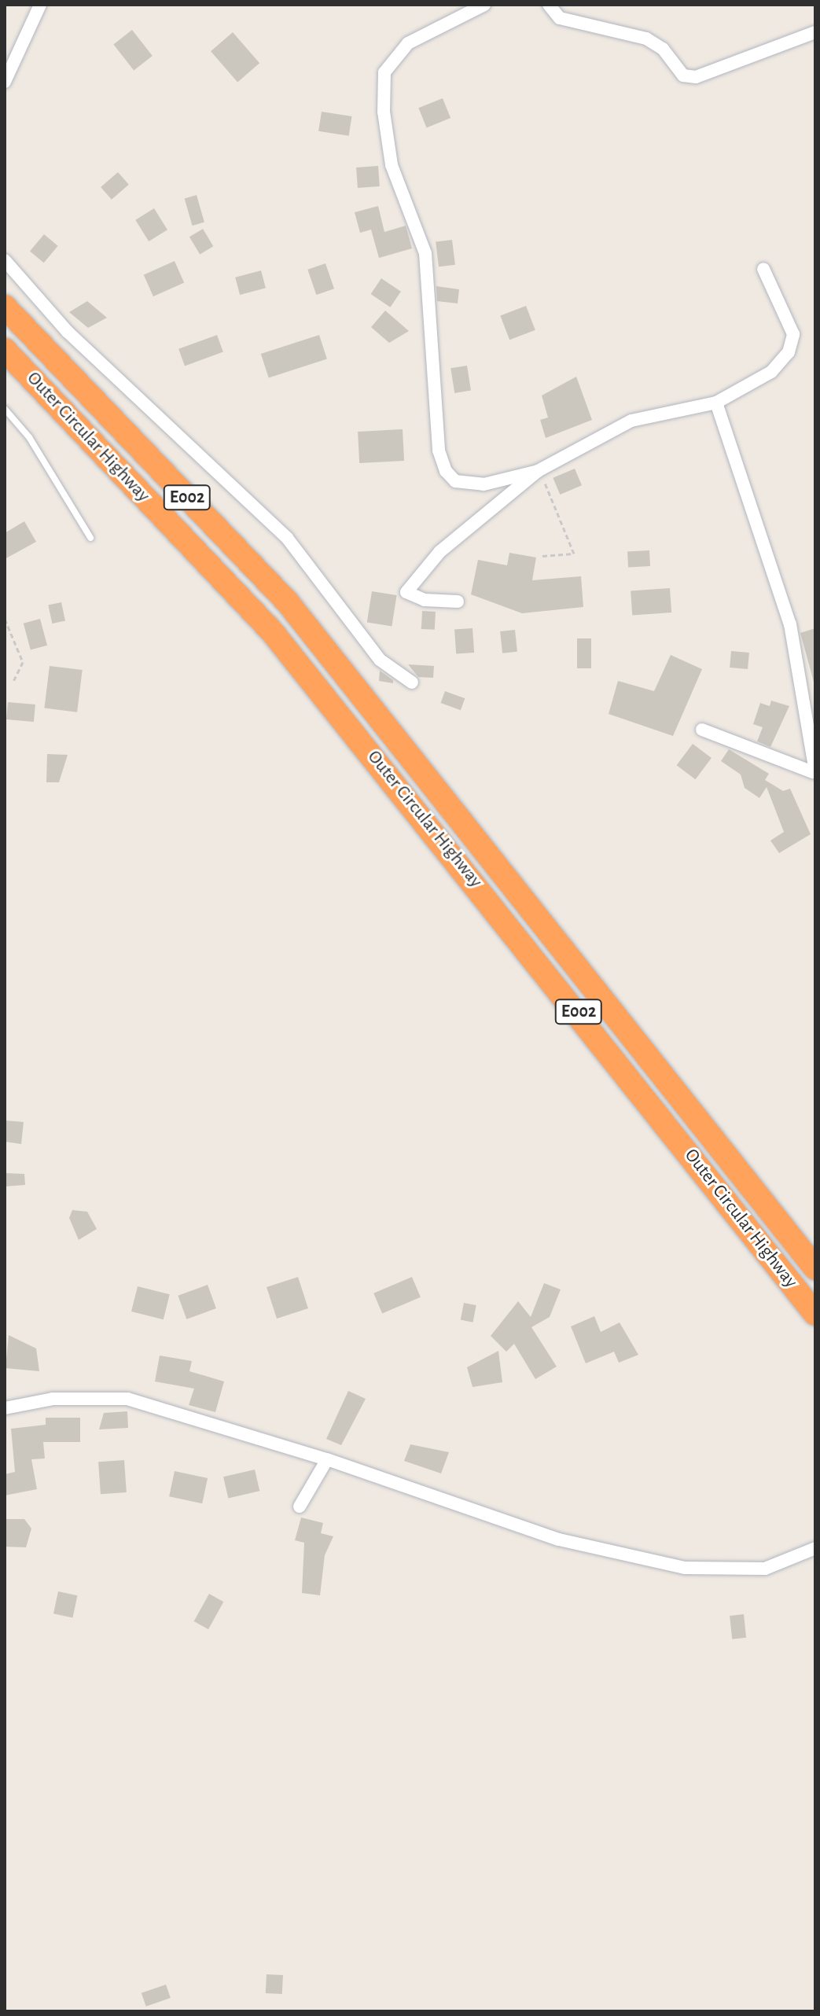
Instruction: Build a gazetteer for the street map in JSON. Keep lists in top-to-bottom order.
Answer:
{
  "streets": {
    "highway": ["Outer Circular Highway", "E002"]
  }
}
